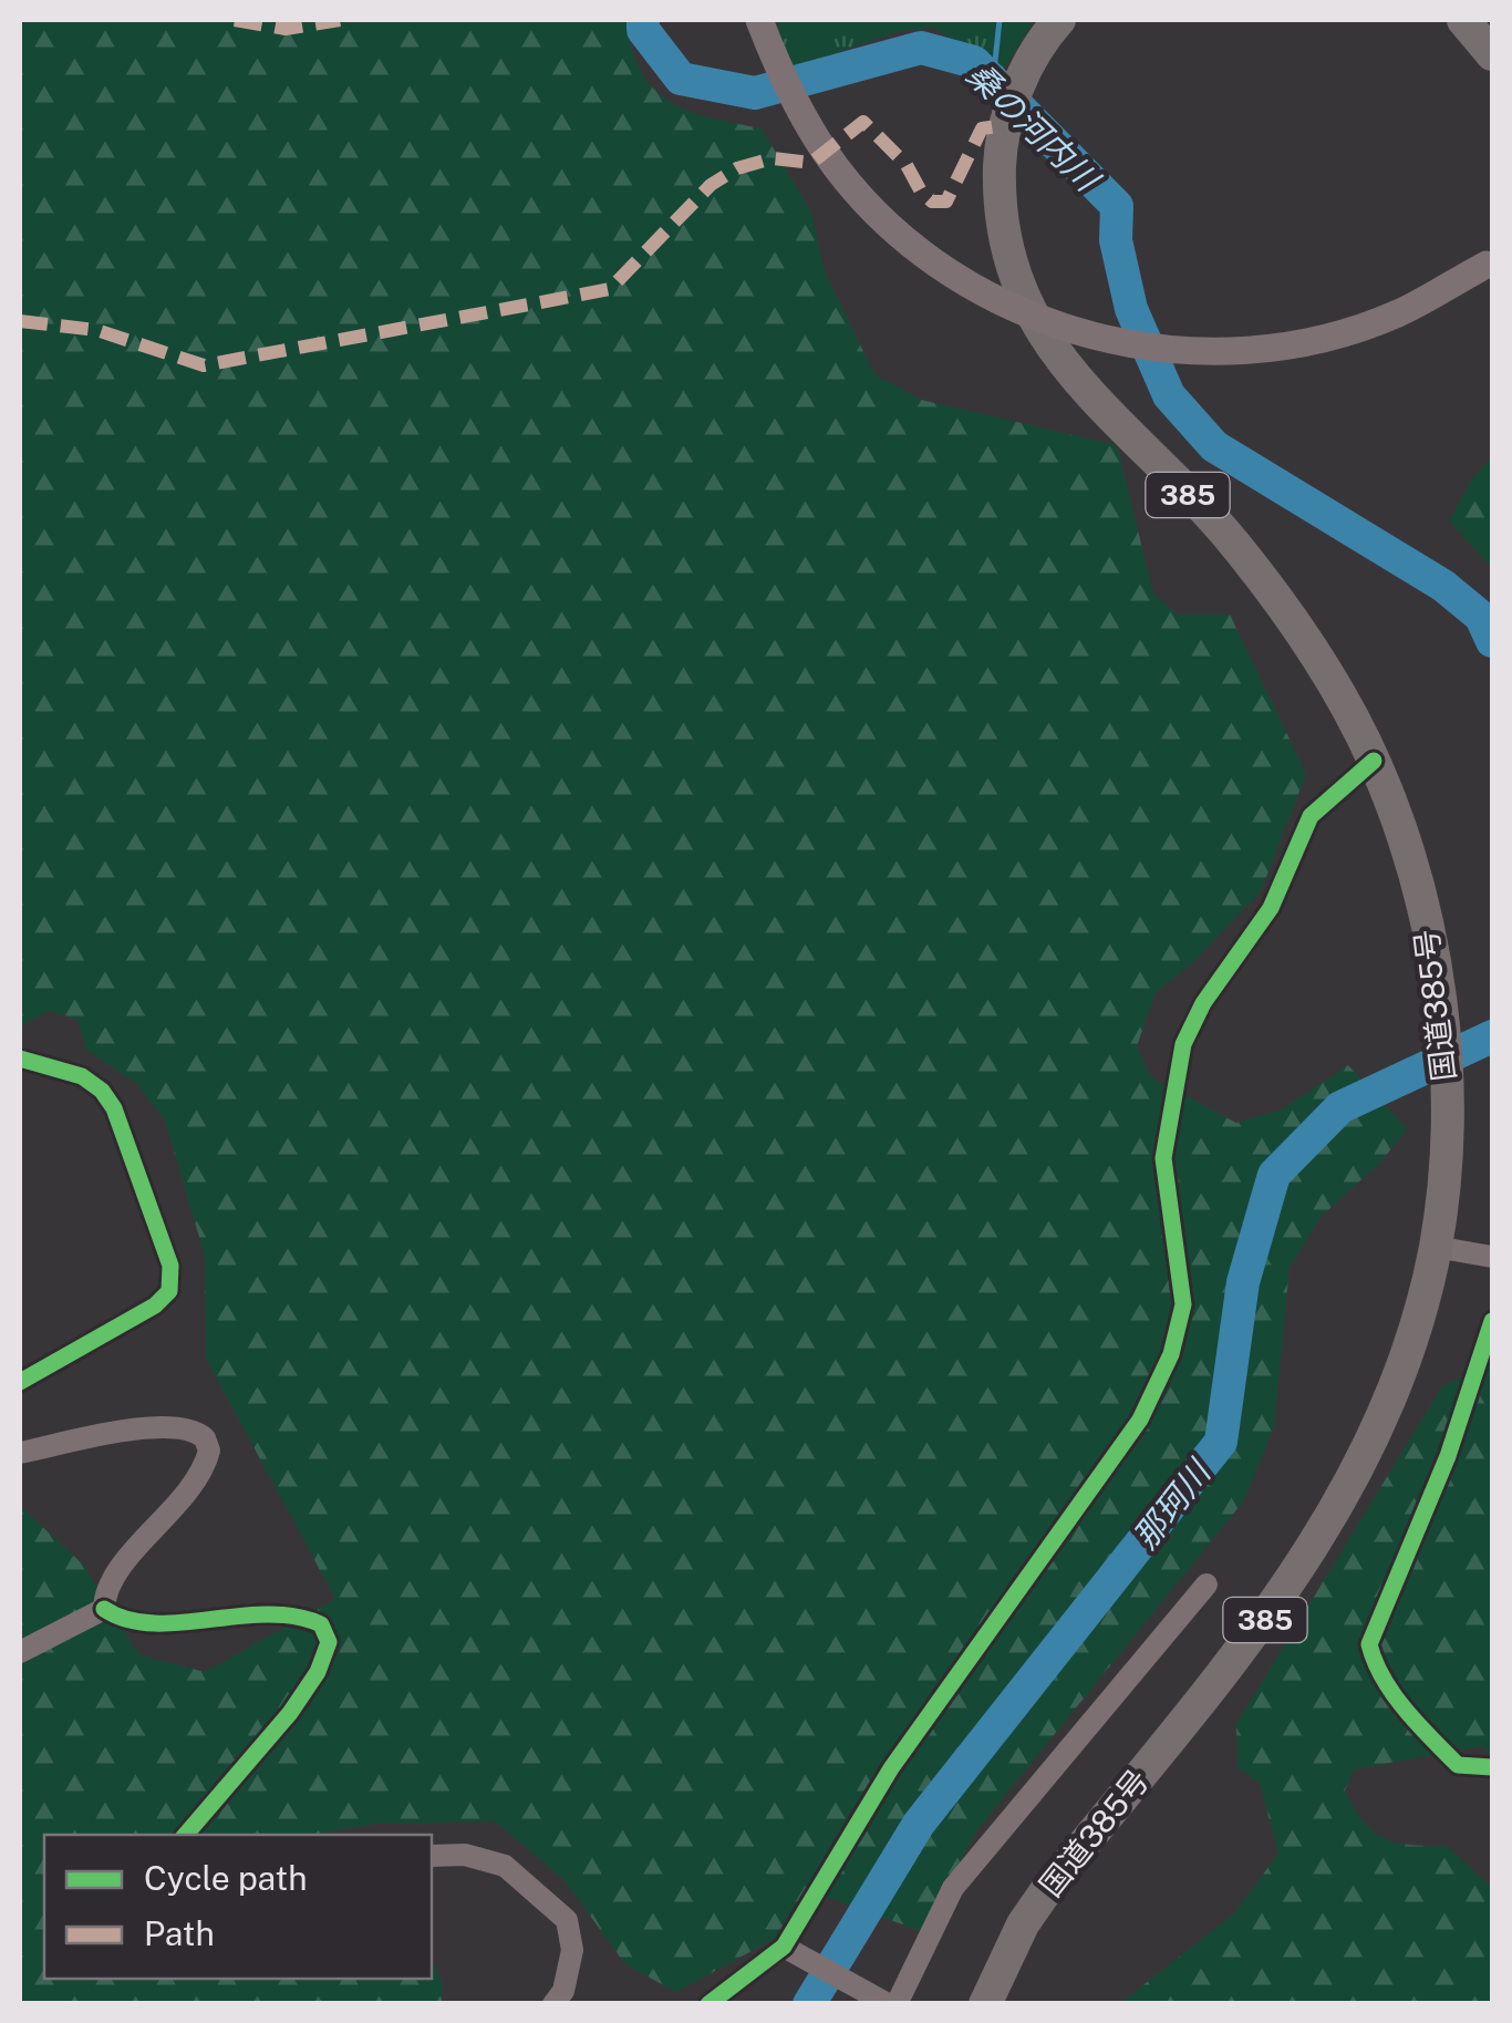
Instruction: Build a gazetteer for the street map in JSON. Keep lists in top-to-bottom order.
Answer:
{
  "streets": {
    "highway": ["385", "国道385号"]
  },
  "water": ["桑の河内川", "那珂川"],
  "legend": ["Cycle path", "Path"]
}
